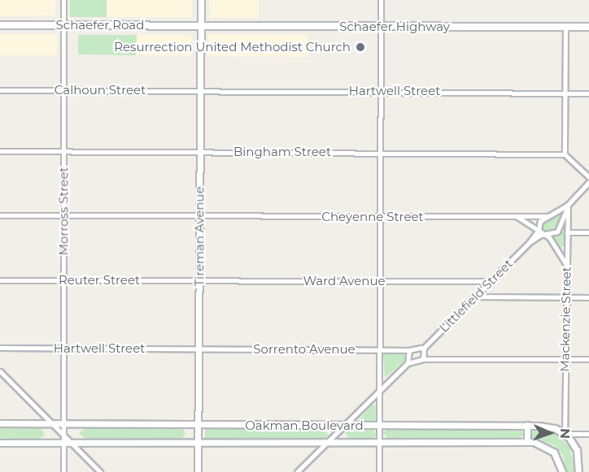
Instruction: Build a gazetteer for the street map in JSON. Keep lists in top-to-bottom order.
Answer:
{
  "streets": {
    "main road": ["Schaefer Road", "Schaefer Highway"],
    "street": [
      "Calhoun Street",
      "Hartwell Street",
      "Bingham Street",
      "Morross Street",
      "Cheyenne Street",
      "Tireman Avenue",
      "Reuter Street",
      "Ward Avenue",
      "Littlefield Street",
      "Mackenzie Street",
      "Sorrento Avenue",
      "Oakman Boulevard"
    ]
  },
  "crossings": [
    ["Schaefer Road", "Schaefer Highway"],
    ["Schaefer Road", "Morross Street"],
    ["Schaefer Road", "Tireman Avenue"],
    ["Schaefer Highway", "Tireman Avenue"],
    ["Calhoun Street", "Hartwell Street"],
    ["Calhoun Street", "Morross Street"],
    ["Calhoun Street", "Tireman Avenue"],
    ["Hartwell Street", "Morross Street"],
    ["Hartwell Street", "Tireman Avenue"],
    ["Hartwell Street", "Sorrento Avenue"],
    ["Bingham Street", "Morross Street"],
    ["Bingham Street", "Tireman Avenue"],
    ["Morross Street", "Cheyenne Street"],
    ["Morross Street", "Reuter Street"],
    ["Morross Street", "Oakman Boulevard"],
    ["Cheyenne Street", "Tireman Avenue"],
    ["Cheyenne Street", "Littlefield Street"],
    ["Tireman Avenue", "Reuter Street"],
    ["Tireman Avenue", "Ward Avenue"],
    ["Tireman Avenue", "Sorrento Avenue"],
    ["Tireman Avenue", "Oakman Boulevard"],
    ["Reuter Street", "Ward Avenue"],
    ["Ward Avenue", "Littlefield Street"],
    ["Littlefield Street", "Mackenzie Street"],
    ["Littlefield Street", "Sorrento Avenue"],
    ["Mackenzie Street", "Oakman Boulevard"]
  ],
  "places": ["Resurrection United Methodist Church"],
  "north": "right"
}
